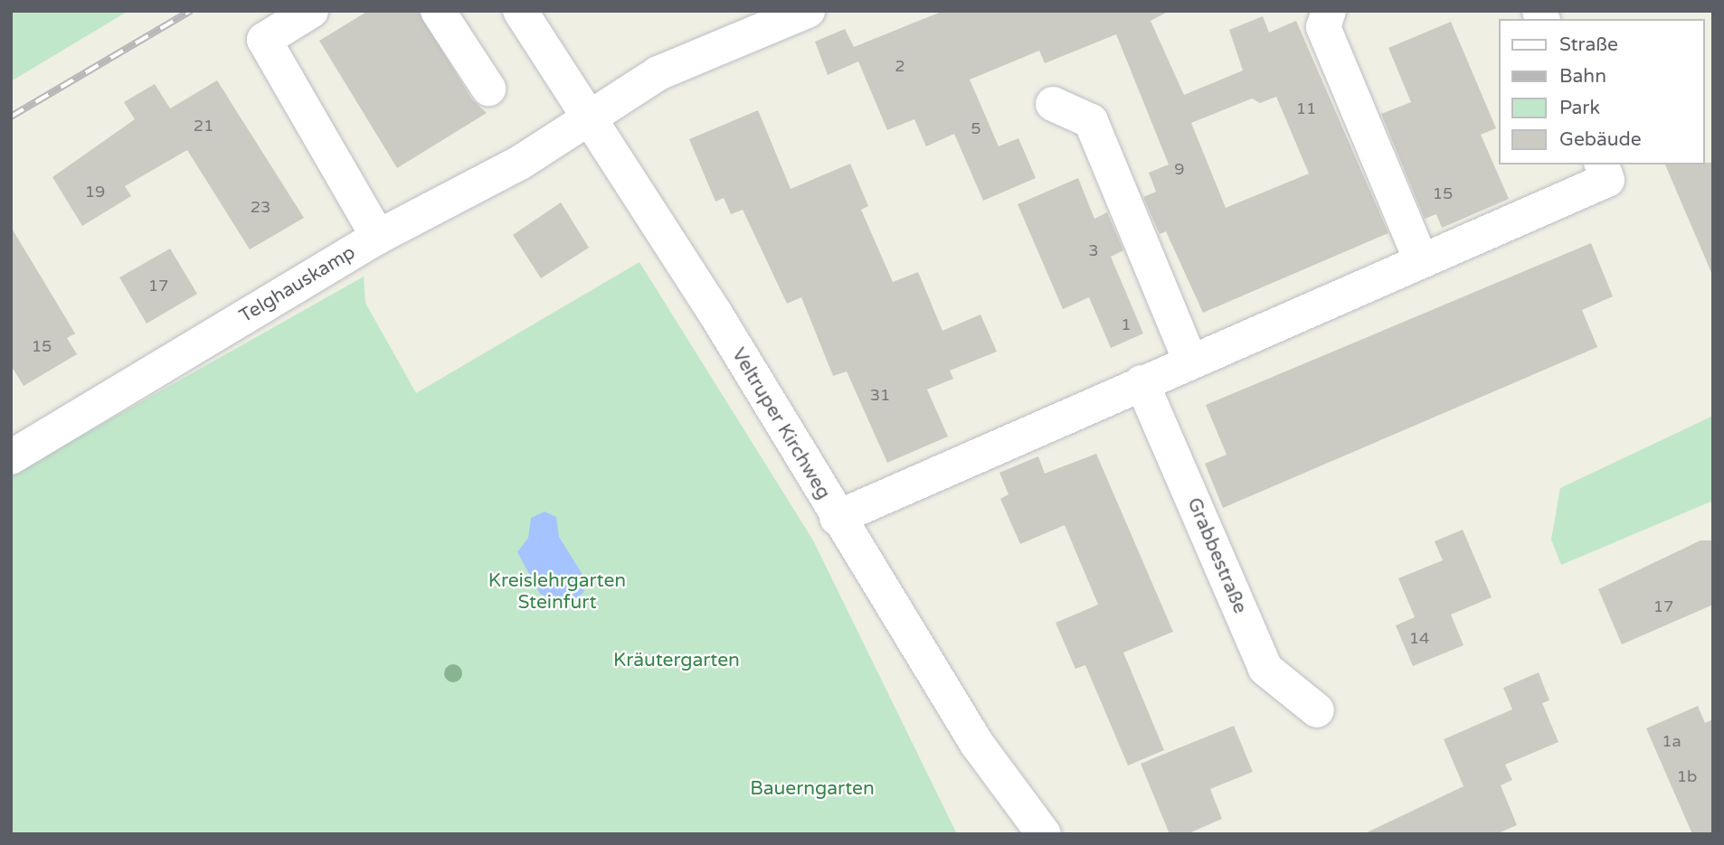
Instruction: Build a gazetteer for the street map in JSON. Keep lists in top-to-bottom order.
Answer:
{
  "streets": {
    "street": ["Telghauskamp", "Veltruper Kirchweg", "Grabbestraße"]
  },
  "crossings": [
    ["Telghauskamp", "Veltruper Kirchweg"]
  ],
  "parks": ["Kreislehrgarten Steinfurt", "Kräutergarten", "Bauerngarten"],
  "house_numbers": [
    "2",
    "11",
    "21",
    "5",
    "9",
    "19",
    "15",
    "23",
    "3",
    "17",
    "1",
    "15",
    "31",
    "17",
    "14",
    "1a",
    "1b"
  ],
  "legend": [
    "Straße",
    "Bahn",
    "Park",
    "Gebäude"
  ]
}
